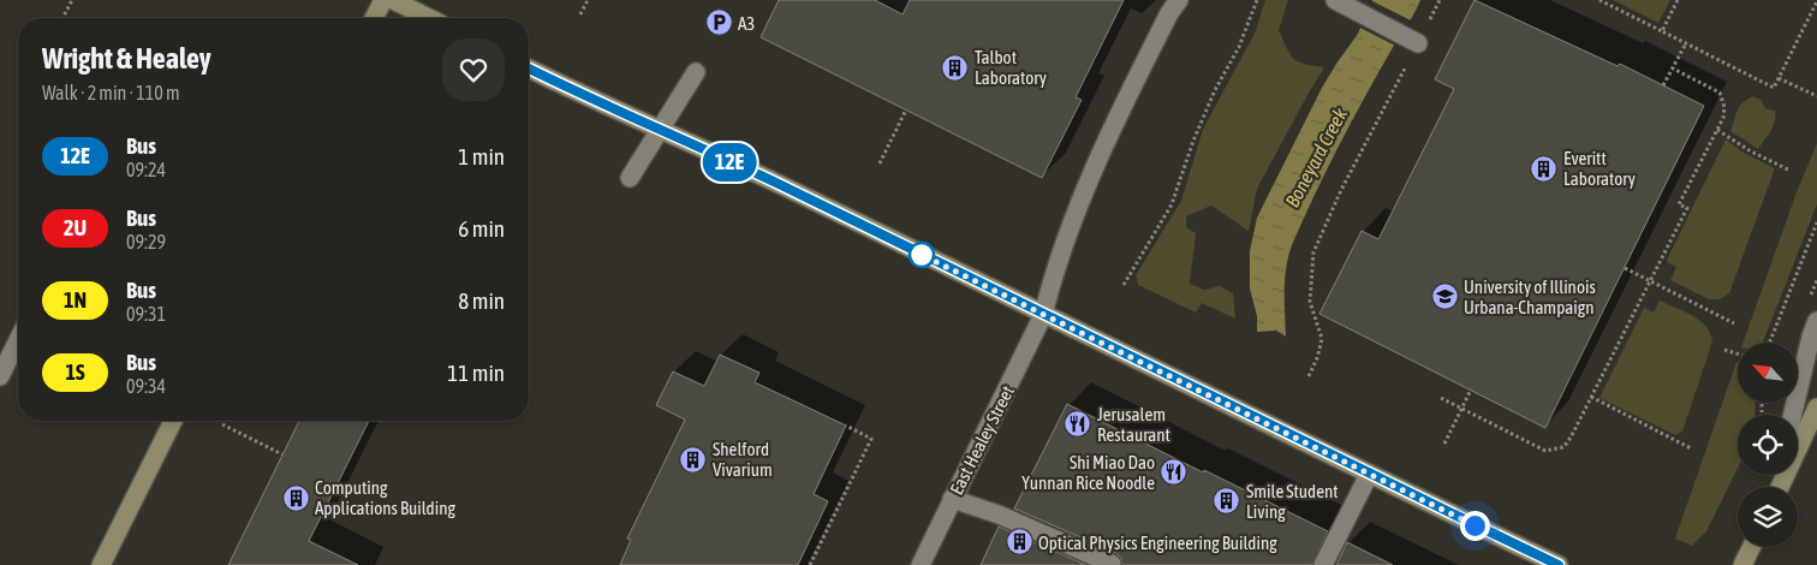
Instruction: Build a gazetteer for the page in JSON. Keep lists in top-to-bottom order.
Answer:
{
  "streets": {
    "street": ["East Healey Street"]
  },
  "water": ["Boneyard Creek"],
  "places": {
    "parking": ["A3"],
    "building": [
      "Talbot Laboratory",
      "Everitt Laboratory",
      "Shelford Vivarium",
      "Computing Applications Building",
      "Smile Student Living",
      "Optical Physics Engineering Building"
    ],
    "school or university": ["University of Illinois Urbana-Champaign"],
    "restaurant": ["Jerusalem Restaurant", "Shi Miao Dao Yunnan Rice Noodle"]
  },
  "lines": ["bus line 12E"],
  "north": "top left",
  "page": {
    "on_map": "12E",
    "heading": ["Wright & Healey", "Walk · 2 min · 110 m"],
    "list": [
      {
        "mark": "12E",
        "name": "Bus",
        "note": "09:24",
        "value": "1 min"
      },
      {
        "mark": "2U",
        "name": "Bus",
        "note": "09:29",
        "value": "6 min"
      },
      {
        "mark": "1N",
        "name": "Bus",
        "note": "09:31",
        "value": "8 min"
      },
      {
        "mark": "1S",
        "name": "Bus",
        "note": "09:34",
        "value": "11 min"
      }
    ]
  }
}
